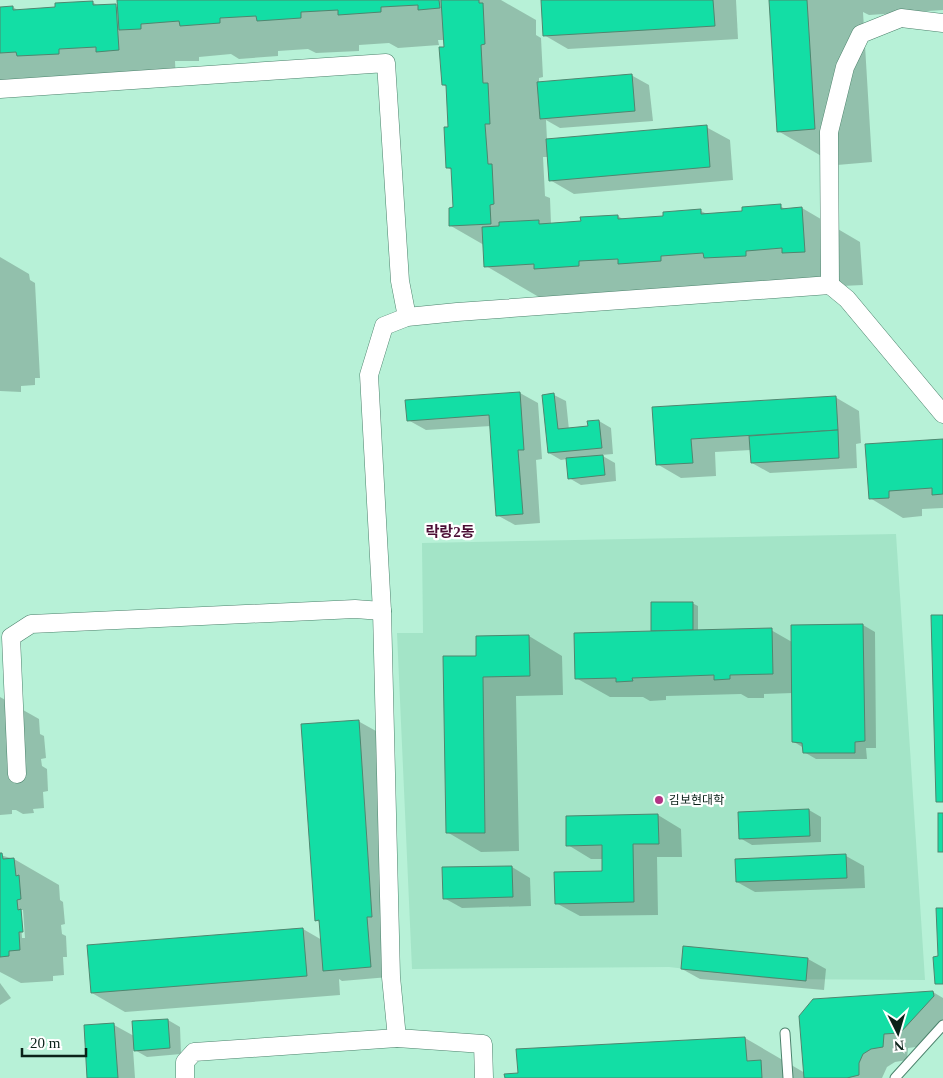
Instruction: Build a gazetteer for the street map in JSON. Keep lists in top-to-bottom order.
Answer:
{
  "districts": ["락랑2동"],
  "places": ["김보현대학"],
  "scale_bar": "20 m",
  "north": "bottom"
}
